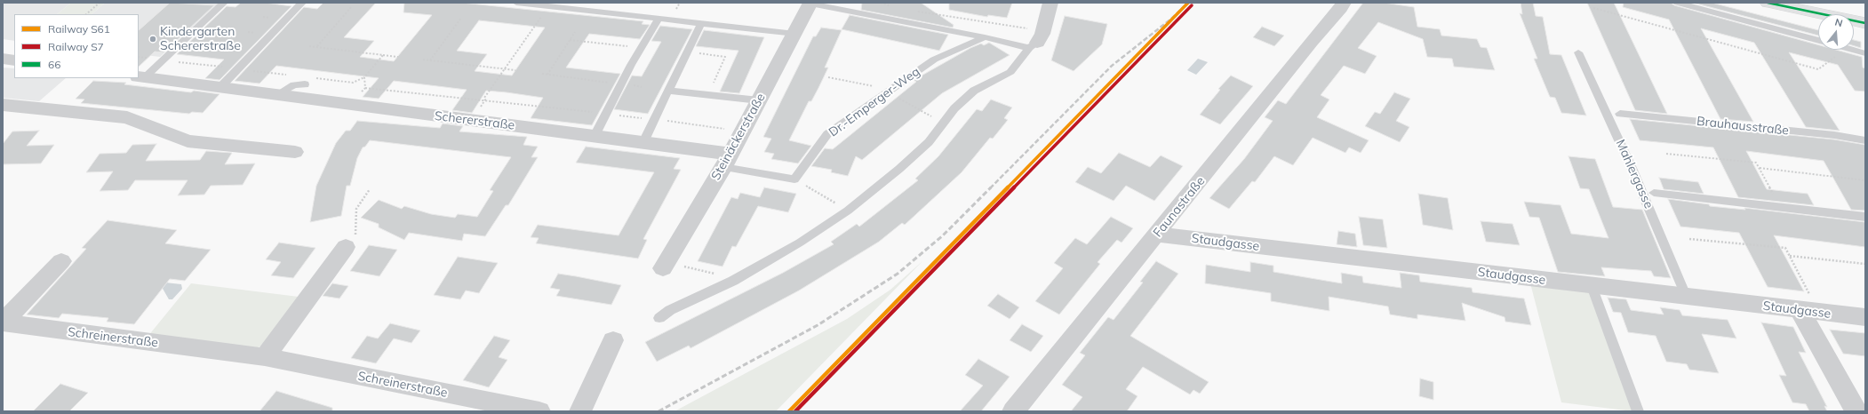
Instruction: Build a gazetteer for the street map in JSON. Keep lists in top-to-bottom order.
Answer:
{
  "streets": {
    "street": [
      "Schererstraße",
      "Steinäckerstraße",
      "Faunastraße",
      "Staudgasse",
      "Schreinerstraße"
    ],
    "lane": ["Dr.-Emperger-Weg", "Brauhausstraße", "Mahlergasse"]
  },
  "crossings": [
    ["Schererstraße", "Steinäckerstraße"],
    ["Mahlergasse", "Staudgasse"],
    ["Faunastraße", "Staudgasse"]
  ],
  "places": ["Kindergarten Schererstraße"],
  "lines": ["rail line S61", "transit line 66", "rail line S7"],
  "legend": ["Railway S61", "Railway S7", "66"],
  "north": "top"
}
